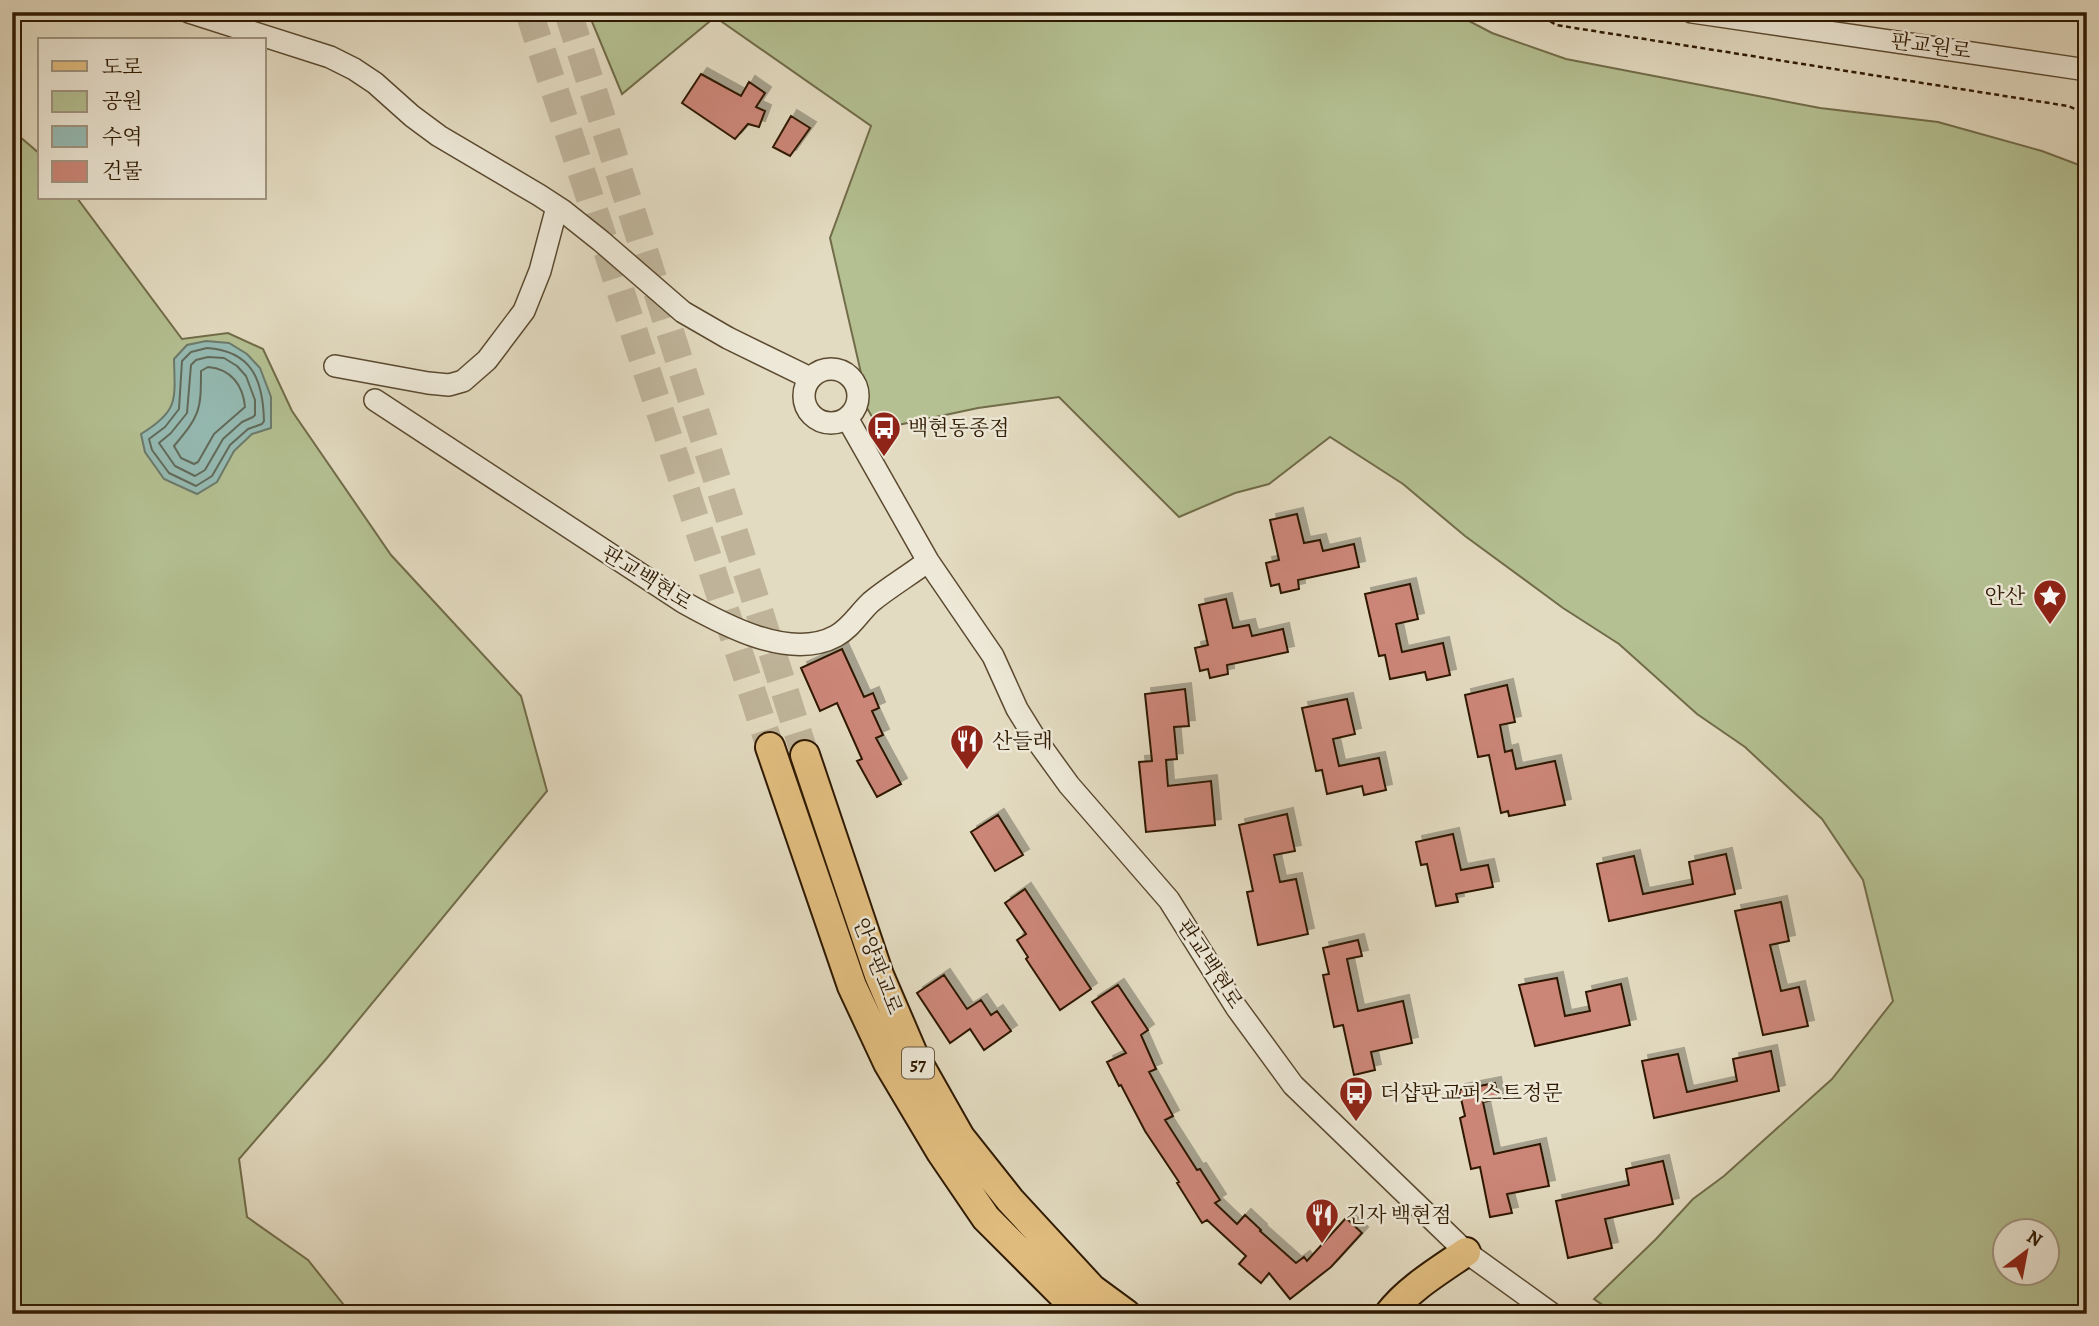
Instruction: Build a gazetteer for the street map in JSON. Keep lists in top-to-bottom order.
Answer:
{
  "streets": {
    "main road": ["안양판교로", "57"],
    "street": ["판교원로", "판교백현로"]
  },
  "places": {
    "bus stop": ["백현동종점", "더샵판교퍼스트정문"],
    "place": ["안산"],
    "restaurant": ["산들래", "긴자 백현점"]
  },
  "legend": [
    "도로",
    "공원",
    "수역",
    "건물"
  ],
  "north": "top right"
}
